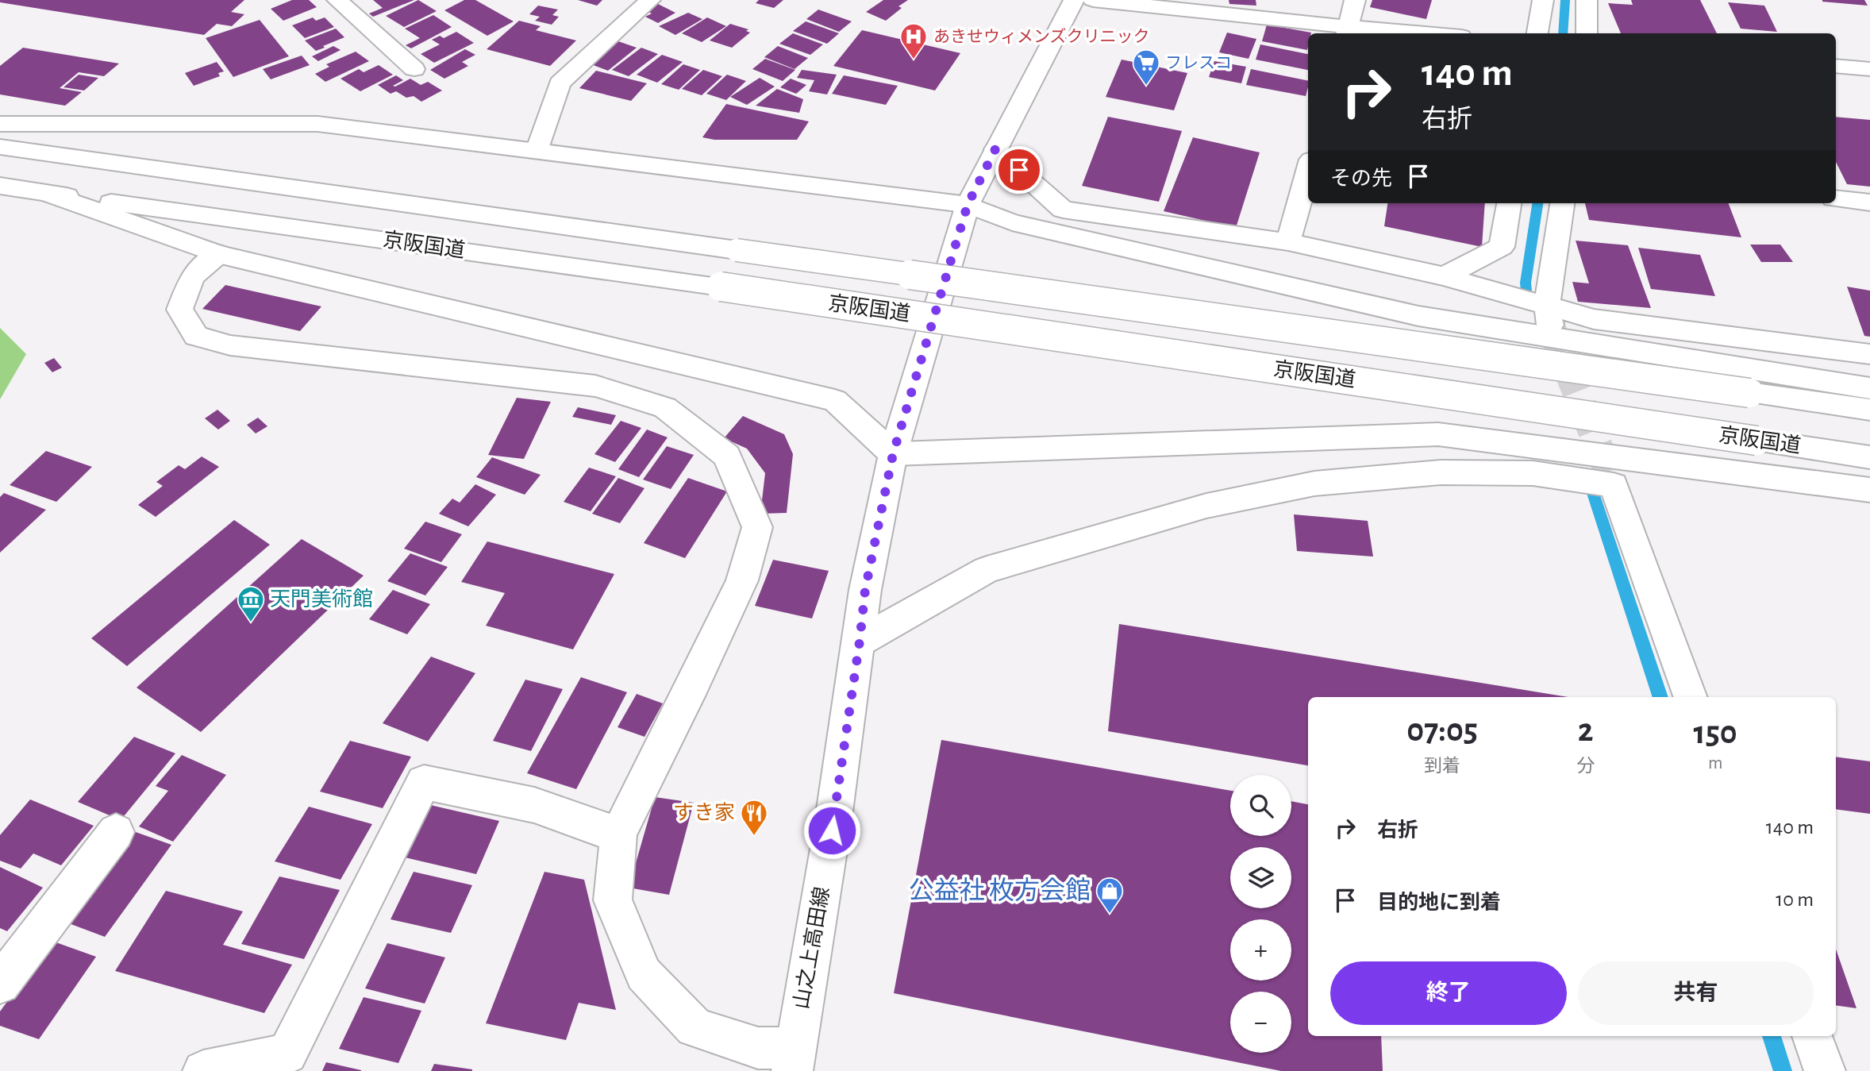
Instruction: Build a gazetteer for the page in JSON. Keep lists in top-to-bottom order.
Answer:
{
  "streets": {
    "main road": ["京阪国道", "山之上高田線"]
  },
  "places": {
    "hospital": ["あきせウィメンズクリニック"],
    "supermarket": ["フレスコ"],
    "museum": ["天門美術館"],
    "restaurant": ["すき家"],
    "shop": ["公益社 枚方会館"]
  },
  "page": {
    "turn": ["140 m", "右折"],
    "then": "その先",
    "eta": [
      "07:05",
      "到着",
      "2",
      "分",
      "150",
      "m"
    ],
    "map_buttons": ["+", "−"],
    "list": [
      {
        "name": "右折",
        "value": "140 m"
      },
      {
        "name": "目的地に到着",
        "value": "10 m"
      }
    ],
    "buttons": ["終了", "共有"]
  }
}
